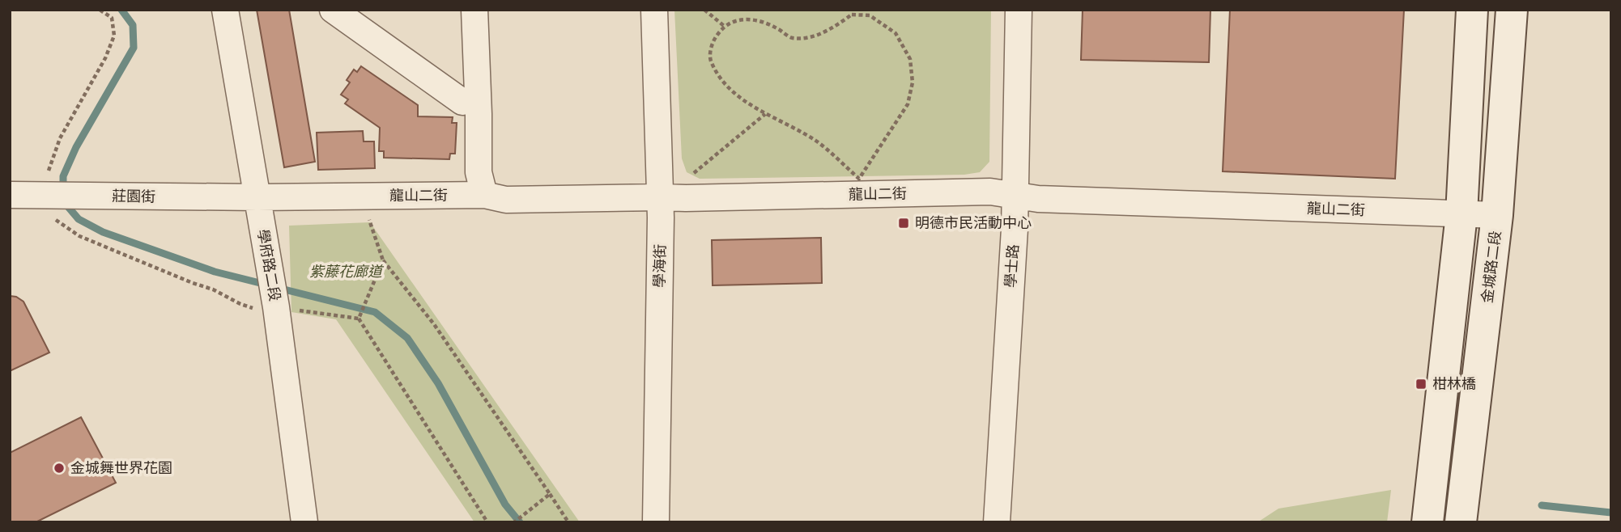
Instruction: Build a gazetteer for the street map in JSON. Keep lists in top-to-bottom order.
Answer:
{
  "streets": {
    "main road": ["金城路二段"],
    "street": [
      "龍山二街",
      "莊園街",
      "學府路二段",
      "學海街",
      "學士路"
    ]
  },
  "crossings": [
    ["龍山二街", "莊園街"],
    ["龍山二街", "學府路二段"],
    ["龍山二街", "學海街"],
    ["龍山二街", "學士路"],
    ["龍山二街", "金城路二段"],
    ["莊園街", "學府路二段"]
  ],
  "parks": ["紫藤花廊道"],
  "places": {
    "transit": ["明德市民活動中心", "柑林橋"],
    "other": ["金城舞世界花園"]
  }
}
